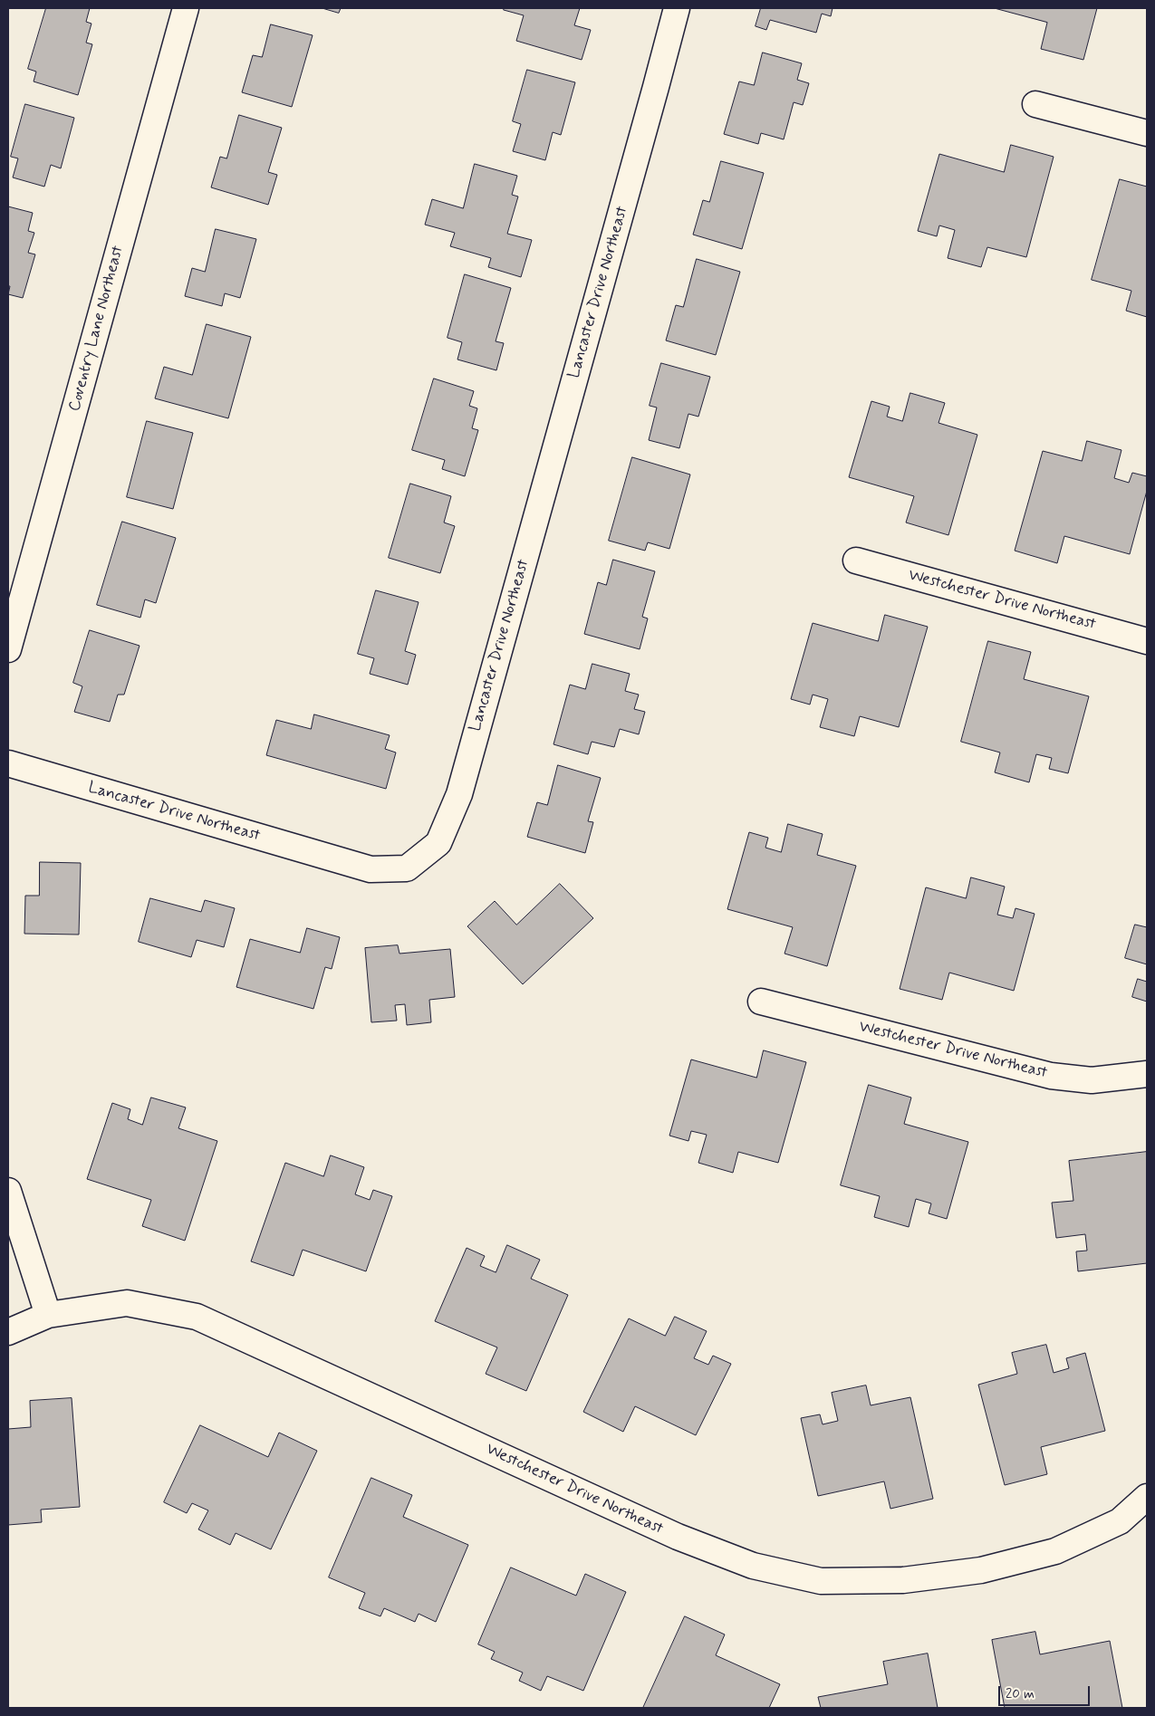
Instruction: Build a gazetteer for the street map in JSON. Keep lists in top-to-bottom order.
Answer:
{
  "streets": {
    "street": ["Lancaster Drive Northeast", "Coventry Lane Northeast", "Westchester Drive Northeast"]
  },
  "scale_bar": "20 m"
}
